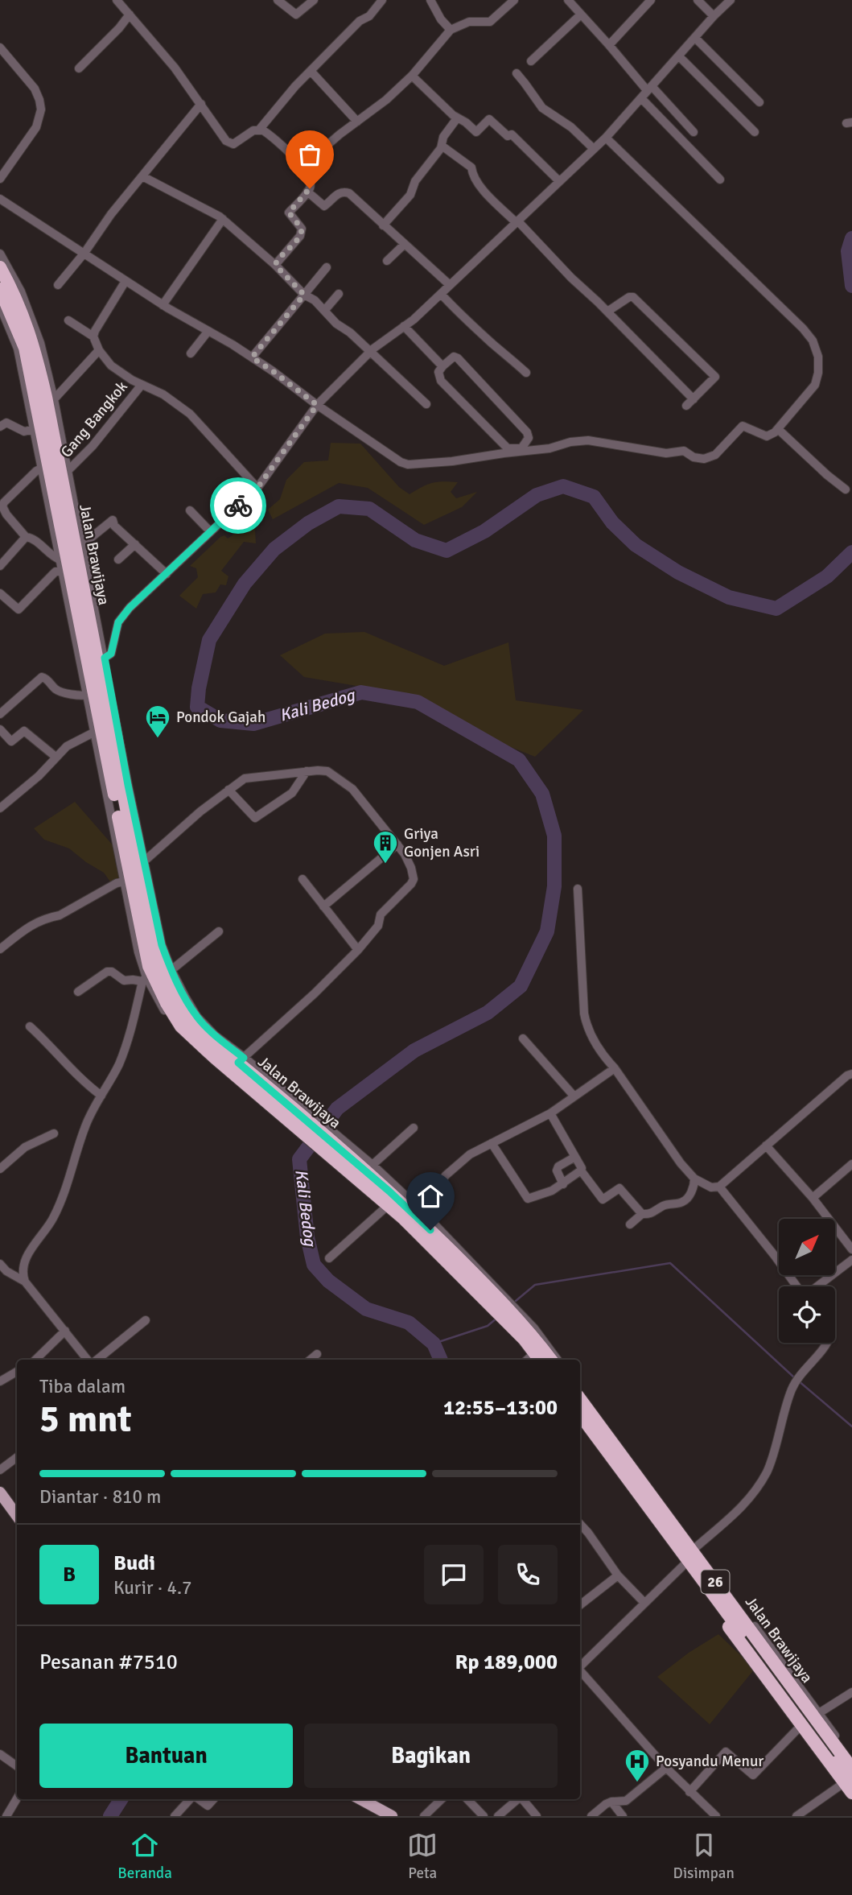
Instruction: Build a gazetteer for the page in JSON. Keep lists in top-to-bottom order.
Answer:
{
  "streets": {
    "highway": ["Jalan Brawijaya", "26"],
    "street": ["Gang Bangkok"]
  },
  "water": ["Kali Bedog"],
  "places": {
    "hotel": ["Pondok Gajah"],
    "building": ["Griya Gonjen Asri"],
    "hospital": ["Posyandu Menur"]
  },
  "north": "top right",
  "page": {
    "heading": ["5 mnt", "Tiba dalam", "12:55–13:00"],
    "panel": [
      "Budi",
      "Kurir · 4.7",
      "Pesanan #7510",
      "Rp 189,000"
    ],
    "bar": "Diantar · 810 m",
    "round": "B",
    "buttons": ["Bantuan", "Bagikan"],
    "tabs": ["Beranda", "Peta", "Disimpan"]
  }
}
